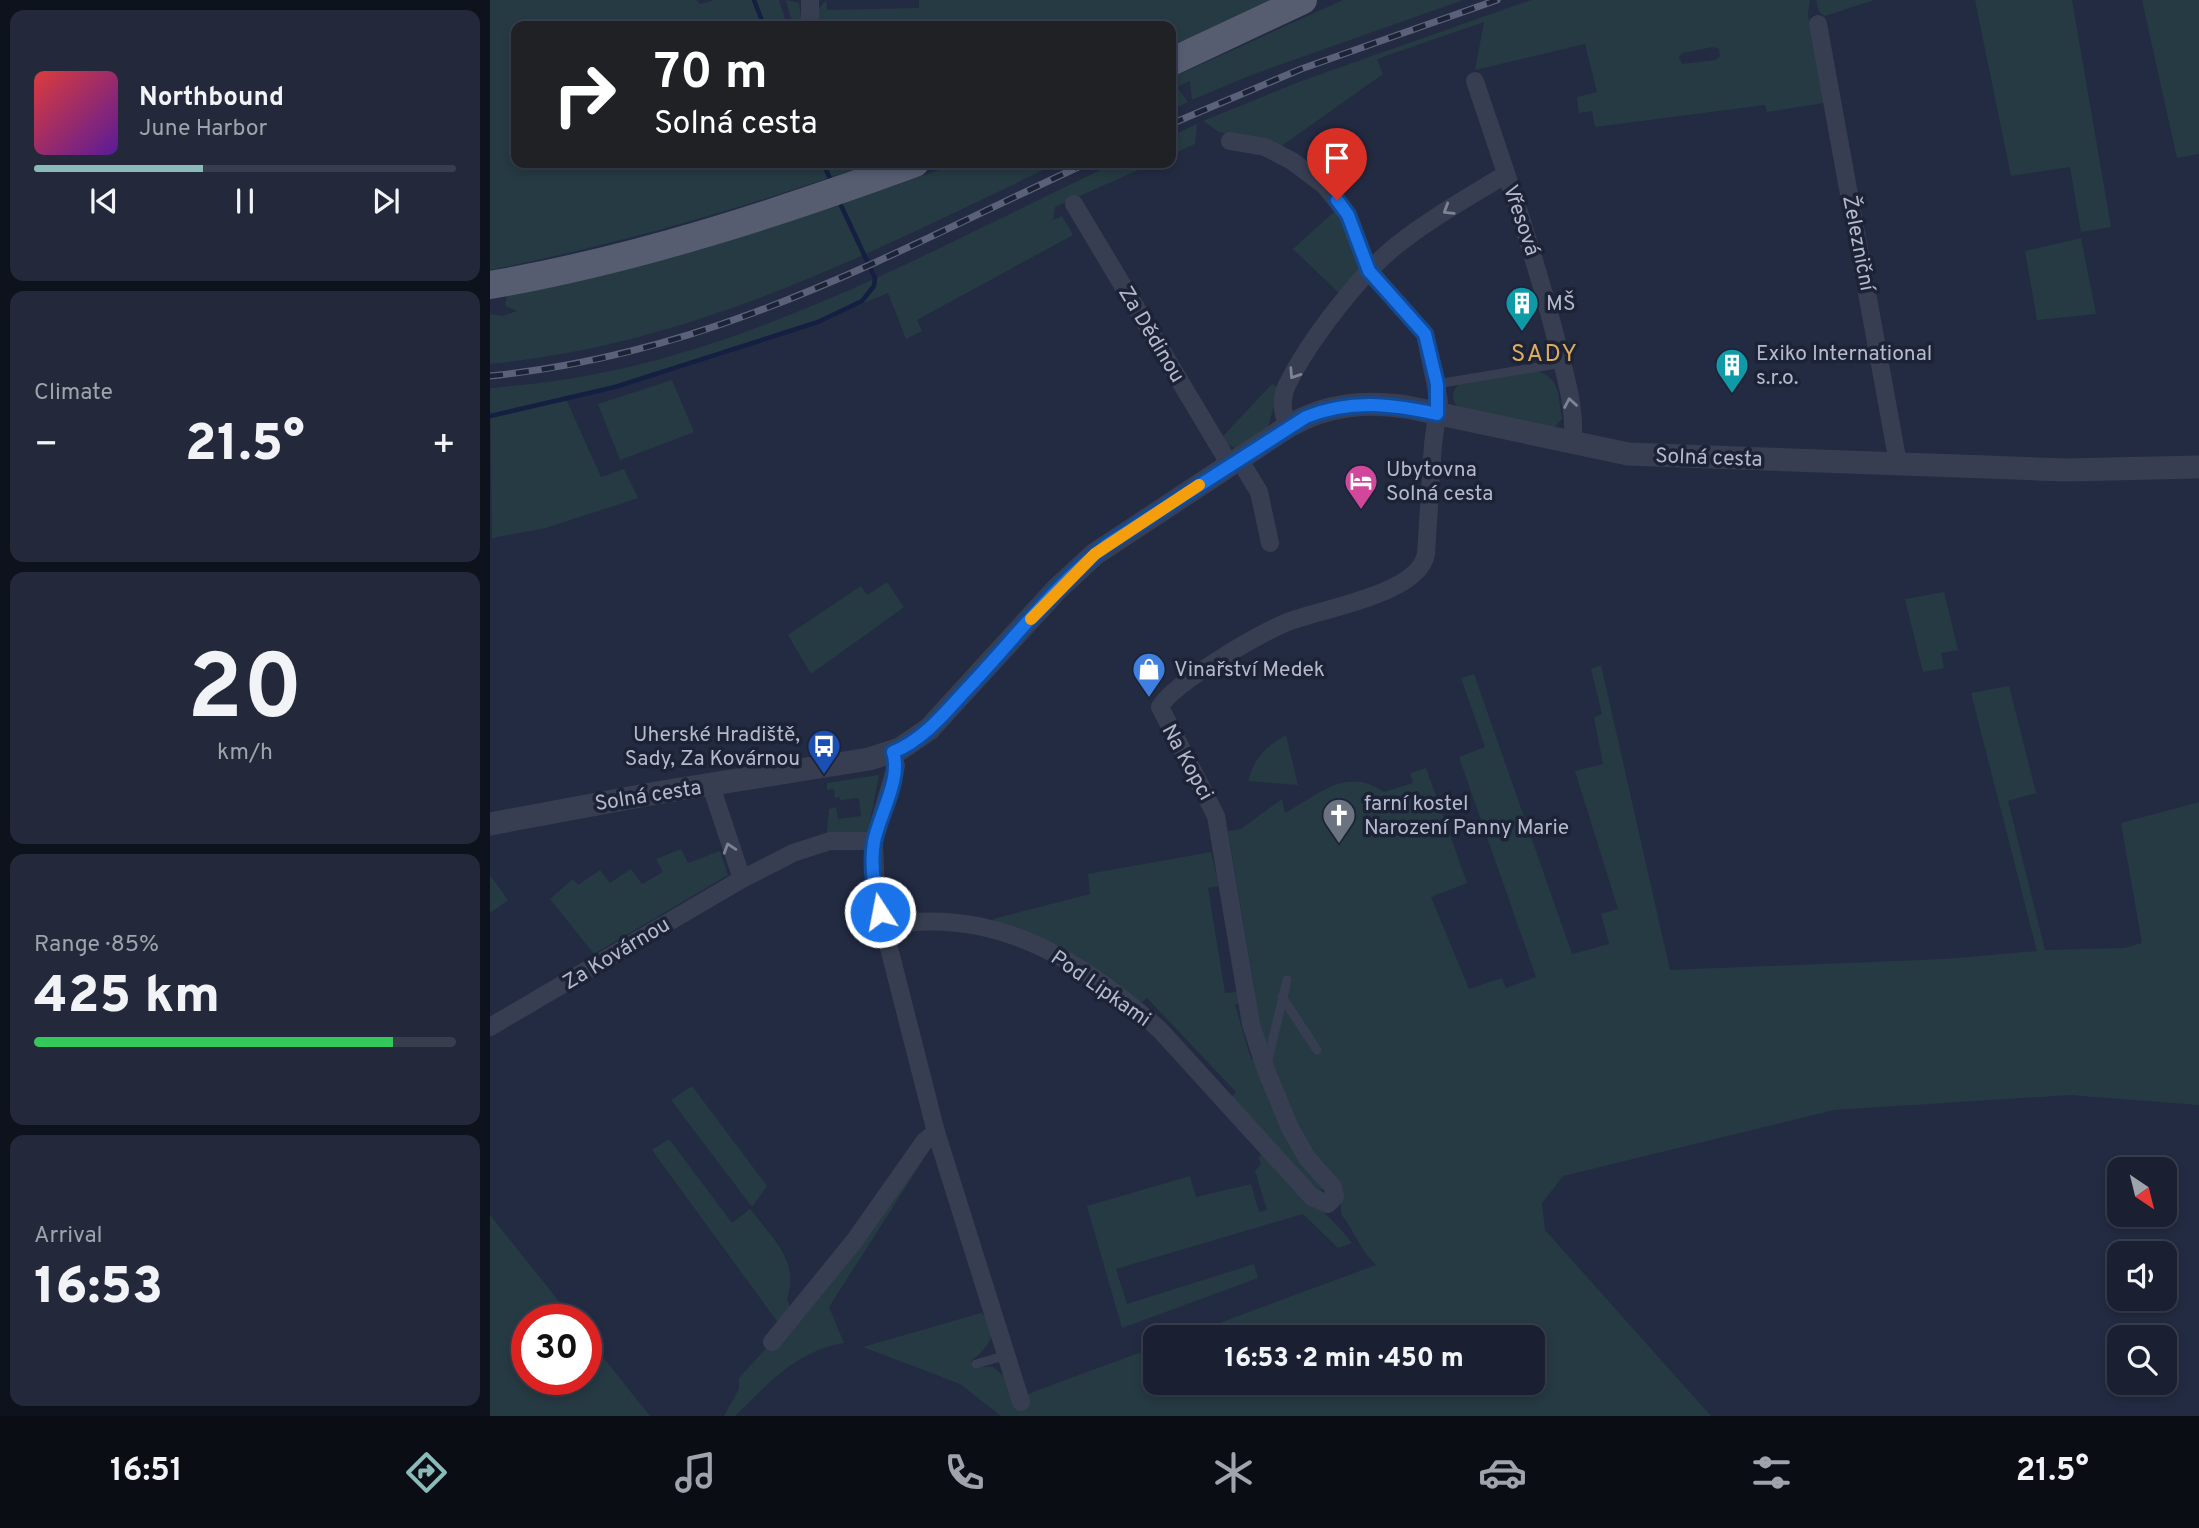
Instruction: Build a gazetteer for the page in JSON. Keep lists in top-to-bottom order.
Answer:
{
  "streets": {
    "street": [
      "Vřesová",
      "Železniční",
      "Za Dědinou",
      "Solná cesta",
      "Na Kopci",
      "Za Kovárnou",
      "Pod Lipkami"
    ]
  },
  "crossings": [
    ["Vřesová", "Solná cesta"],
    ["Železniční", "Solná cesta"],
    ["Za Dědinou", "Solná cesta"],
    ["Solná cesta", "Na Kopci"],
    ["Na Kopci", "Pod Lipkami"]
  ],
  "districts": ["SADY"],
  "places": {
    "building": ["MŠ", "Exiko International s.r.o."],
    "hotel": ["Ubytovna Solná cesta"],
    "shop": ["Vinařství Medek"],
    "bus stop": ["Uherské Hradiště, Sady, Za Kovárnou"],
    "church": ["farní kostel Narození Panny Marie"]
  },
  "north": "bottom right",
  "page": {
    "turn": ["70 m", "Solná cesta"],
    "song": ["Northbound", "June Harbor"],
    "tile": [
      "Climate",
      ["20", "km/h"],
      ["Range · 85%", "425 km"],
      ["Arrival", "16:53"]
    ],
    "heat": ["−", "21.5°", "+"],
    "limit": "30",
    "trip": "16:53 · 2 min · 450 m",
    "tabs": ["16:51", "21.5°"]
  }
}
